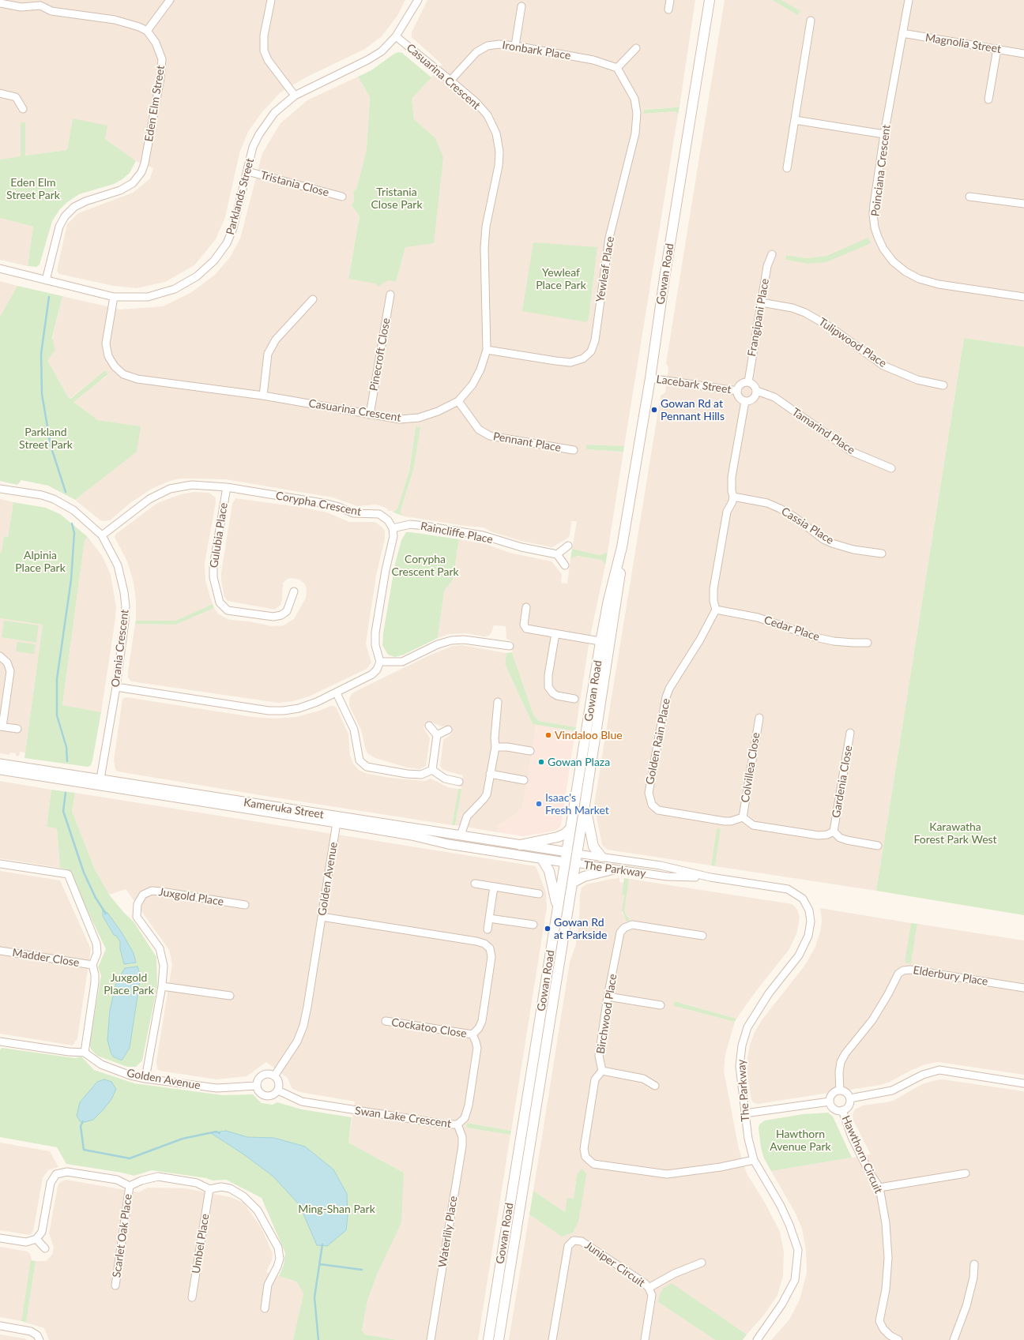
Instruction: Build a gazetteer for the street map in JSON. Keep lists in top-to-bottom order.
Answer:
{
  "streets": {
    "main road": ["Gowan Road"],
    "street": [
      "Magnolia Street",
      "Ironbark Place",
      "Casuarina Crescent",
      "Eden Elm Street",
      "Poinciana Crescent",
      "Tristania Close",
      "Parklands Street",
      "Yewleaf Place",
      "Frangipani Place",
      "Tulipwood Place",
      "Pinecroft Close",
      "Lacebark Street",
      "Tamarind Place",
      "Pennant Place",
      "Corypha Crescent",
      "Cassia Place",
      "Raincliffe Place",
      "Gulubia Place",
      "Cedar Place",
      "Orania Crescent",
      "Golden Rain Place",
      "Colvillea Close",
      "Gardenia Close",
      "Kameruka Street",
      "The Parkway",
      "Golden Avenue",
      "Juxgold Place",
      "Madder Close",
      "Elderbury Place",
      "Birchwood Place",
      "Cockatoo Close",
      "Swan Lake Crescent",
      "Hawthorn Circuit",
      "Waterlily Place",
      "Scarlet Oak Place",
      "Umbel Place",
      "Juniper Circuit"
    ]
  },
  "crossings": [
    ["Magnolia Street", "Poinciana Crescent"],
    ["Ironbark Place", "Casuarina Crescent"],
    ["Ironbark Place", "Yewleaf Place"],
    ["Casuarina Crescent", "Parklands Street"],
    ["Casuarina Crescent", "Yewleaf Place"],
    ["Casuarina Crescent", "Pinecroft Close"],
    ["Casuarina Crescent", "Pennant Place"],
    ["Eden Elm Street", "Parklands Street"],
    ["Tristania Close", "Parklands Street"],
    ["Gowan Road", "Lacebark Street"],
    ["Gowan Road", "Kameruka Street"],
    ["Gowan Road", "The Parkway"],
    ["Frangipani Place", "Tulipwood Place"],
    ["Frangipani Place", "Lacebark Street"],
    ["Frangipani Place", "Tamarind Place"],
    ["Lacebark Street", "Tamarind Place"],
    ["Corypha Crescent", "Raincliffe Place"],
    ["Corypha Crescent", "Gulubia Place"],
    ["Corypha Crescent", "Orania Crescent"],
    ["Cedar Place", "Golden Rain Place"],
    ["Orania Crescent", "Kameruka Street"],
    ["Golden Rain Place", "Colvillea Close"],
    ["Kameruka Street", "Golden Avenue"],
    ["Golden Avenue", "Juxgold Place"],
    ["Golden Avenue", "Swan Lake Crescent"],
    ["Elderbury Place", "Hawthorn Circuit"],
    ["Cockatoo Close", "Swan Lake Crescent"],
    ["Swan Lake Crescent", "Waterlily Place"]
  ],
  "parks": [
    "Eden Elm Street Park",
    "Tristania Close Park",
    "Yewleaf Place Park",
    "Parkland Street Park",
    "Alpinia Place Park",
    "Corypha Crescent Park",
    "Karawatha Forest Park West",
    "Juxgold Place Park",
    "Hawthorn Avenue Park",
    "Ming-Shan Park"
  ],
  "places": [
    "Gowan Rd at Pennant Hills",
    "Vindaloo Blue",
    "Gowan Plaza",
    "Isaac's Fresh Market",
    "Gowan Rd at Parkside"
  ]
}
